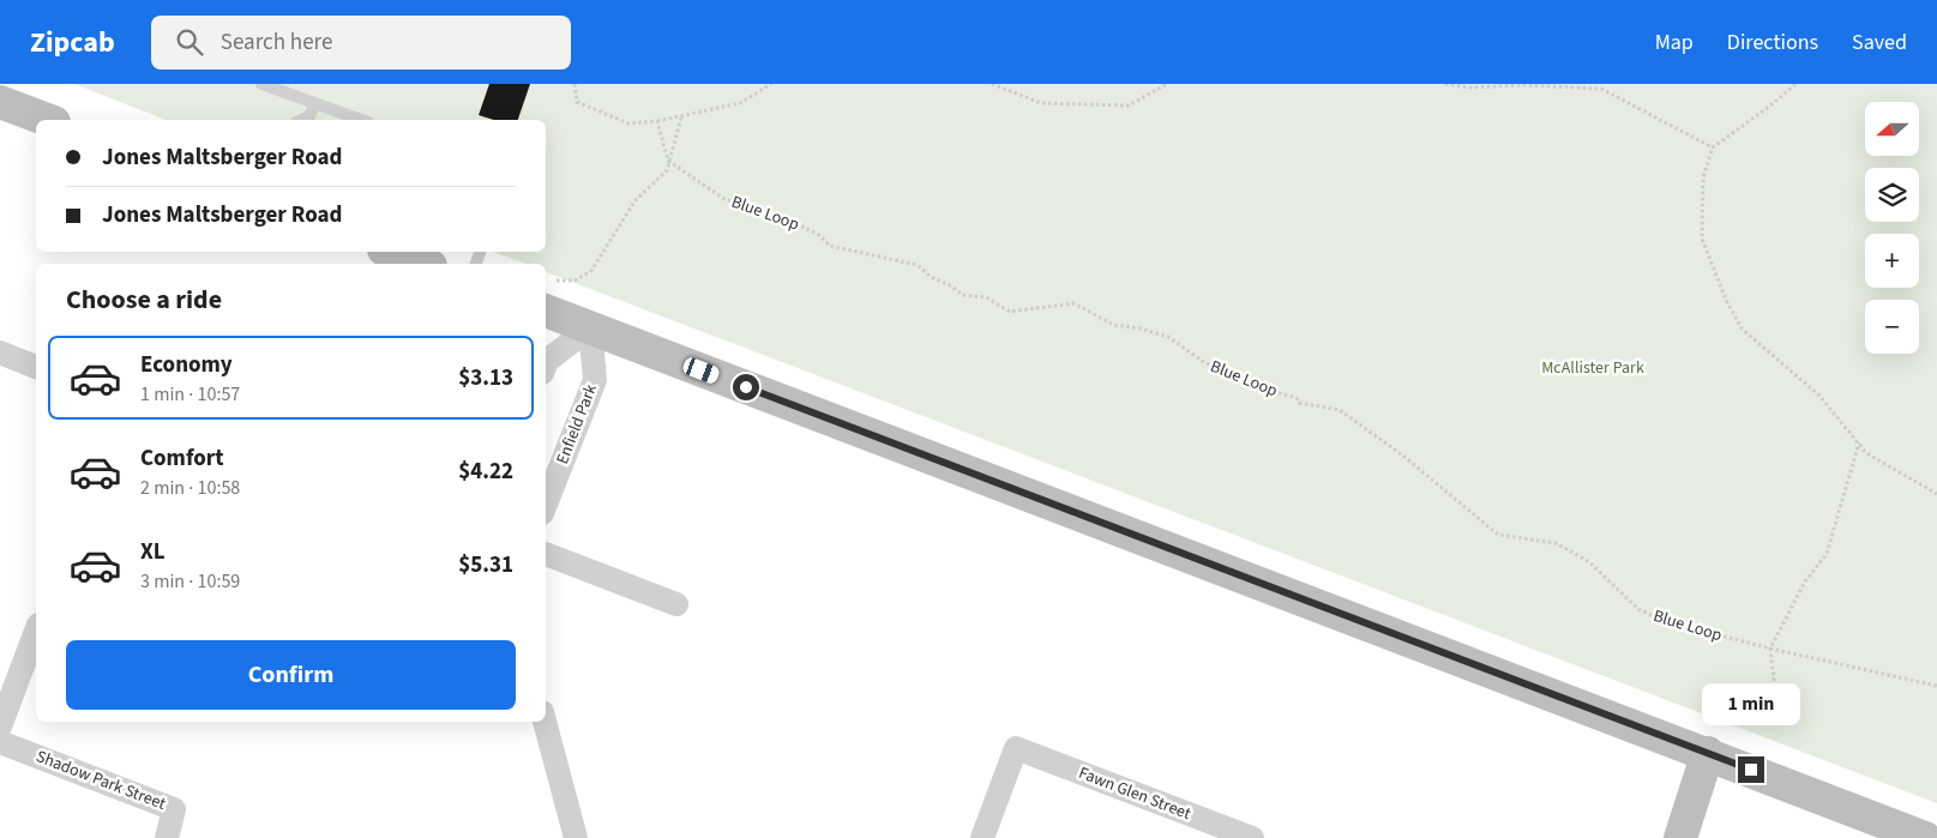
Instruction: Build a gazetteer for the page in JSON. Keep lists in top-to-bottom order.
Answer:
{
  "streets": {
    "street": ["Enfield Park", "Shadow Park Street", "Fawn Glen Street"],
    "path": ["Blue Loop"]
  },
  "parks": ["McAllister Park"],
  "north": "left",
  "page": {
    "header": "Zipcab",
    "search": "Search here",
    "nav": ["Map", "Directions", "Saved"],
    "map_buttons": ["+", "−"],
    "banner": ["Jones Maltsberger Road", "Jones Maltsberger Road"],
    "heading": "Choose a ride",
    "list": [
      {
        "name": "Economy",
        "note": "1 min · 10:57",
        "value": "$3.13"
      },
      {
        "name": "Comfort",
        "note": "2 min · 10:58",
        "value": "$4.22"
      },
      {
        "name": "XL",
        "note": "3 min · 10:59",
        "value": "$5.31"
      }
    ],
    "buttons": "Confirm",
    "bubble": "1 min"
  }
}
